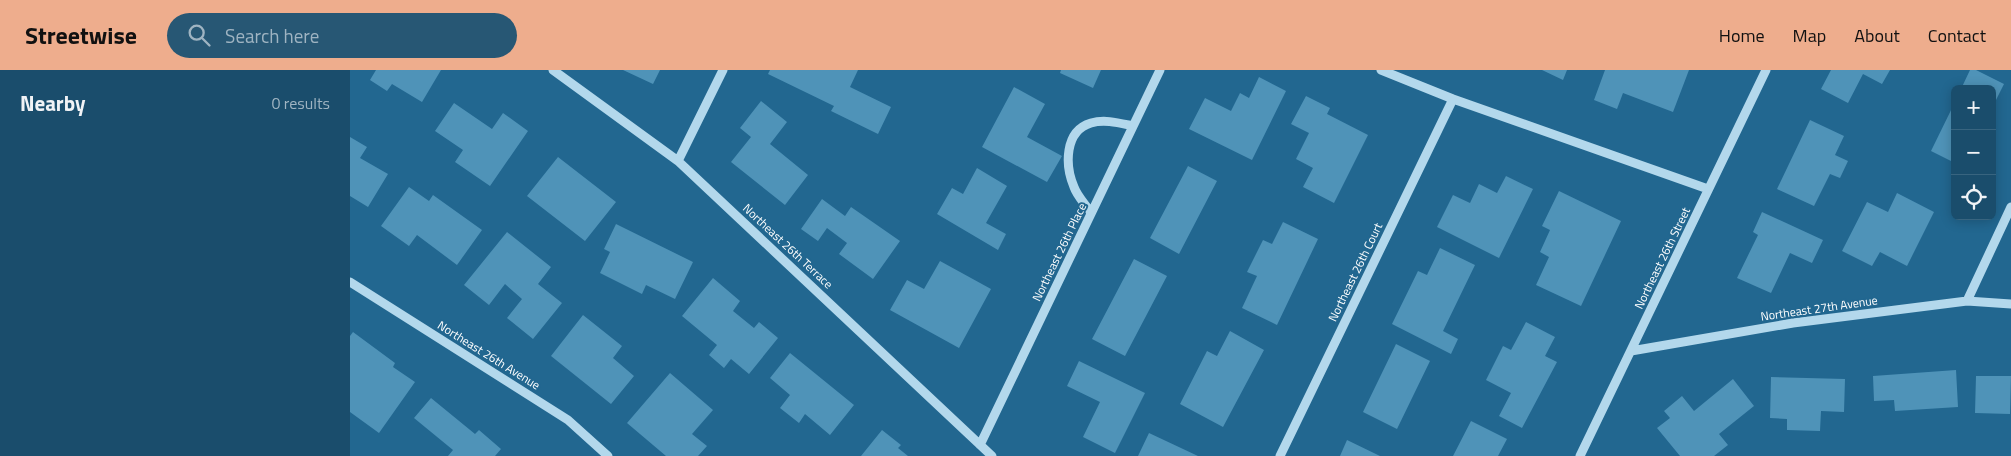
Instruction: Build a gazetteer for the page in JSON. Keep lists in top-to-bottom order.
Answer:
{
  "streets": {
    "street": [
      "Northeast 26th Terrace",
      "Northeast 26th Place",
      "Northeast 26th Street",
      "Northeast 26th Court",
      "Northeast 27th Avenue",
      "Northeast 26th Avenue"
    ]
  },
  "crossings": [
    ["Northeast 26th Terrace", "Northeast 26th Place"],
    ["Northeast 26th Street", "Northeast 27th Avenue"]
  ],
  "page": {
    "header": "Streetwise",
    "search": "Search here",
    "nav": [
      "Home",
      "Map",
      "About",
      "Contact"
    ],
    "heading": ["Nearby", "0 results"],
    "map_buttons": ["+", "−"]
  }
}
